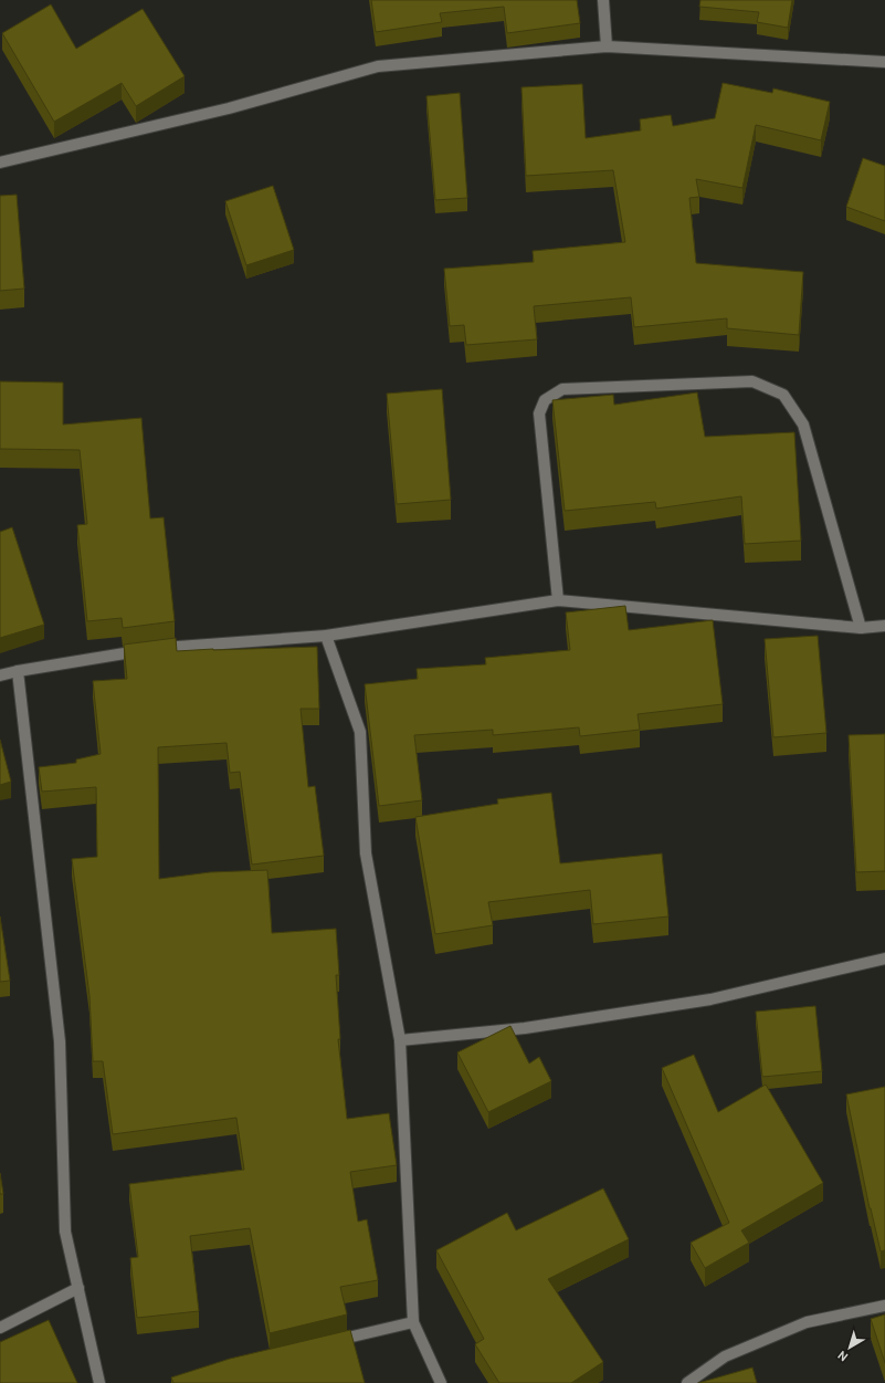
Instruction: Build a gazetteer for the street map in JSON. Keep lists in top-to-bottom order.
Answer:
{
  "north": "bottom left"
}
